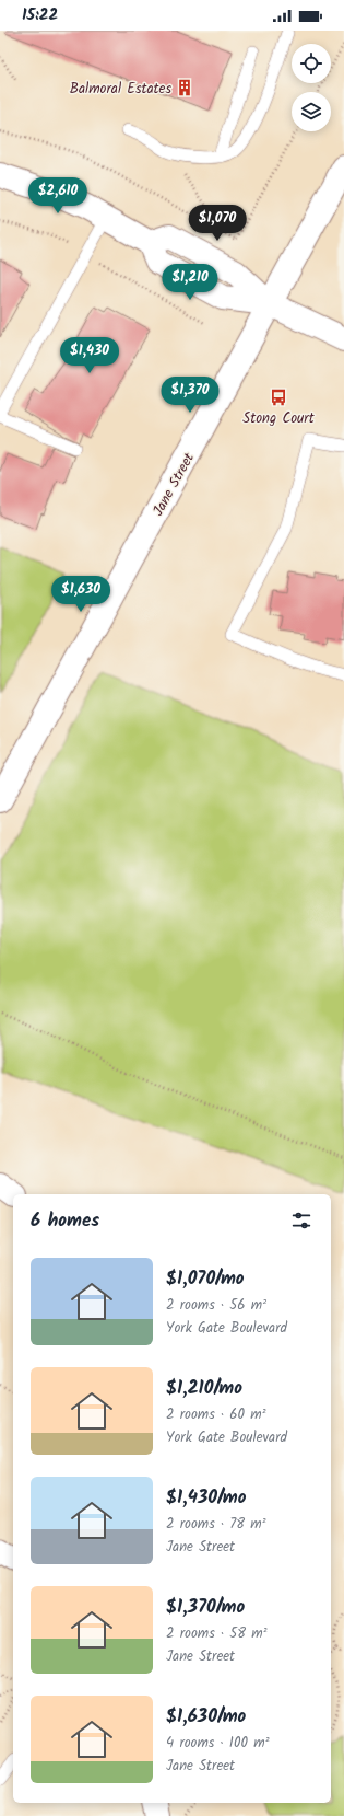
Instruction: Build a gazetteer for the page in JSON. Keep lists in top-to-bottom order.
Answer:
{
  "streets": {
    "main road": ["Jane Street"]
  },
  "places": {
    "building": ["Balmoral Estates"],
    "bus stop": ["Stong Court"]
  },
  "page": {
    "status": "15:22",
    "price": [
      "$2,610",
      "$1,070",
      "$1,210",
      "$1,430",
      "$1,370",
      "$1,630"
    ],
    "heading": "6 homes",
    "list": [
      {
        "name": "$1,070/mo",
        "note": "2 rooms · 56 m² · York Gate Boulevard"
      },
      {
        "name": "$1,210/mo",
        "note": "2 rooms · 60 m² · York Gate Boulevard"
      },
      {
        "name": "$1,430/mo",
        "note": "2 rooms · 78 m² · Jane Street"
      },
      {
        "name": "$1,370/mo",
        "note": "2 rooms · 58 m² · Jane Street"
      },
      {
        "name": "$1,630/mo",
        "note": "4 rooms · 100 m² · Jane Street"
      }
    ]
  }
}
